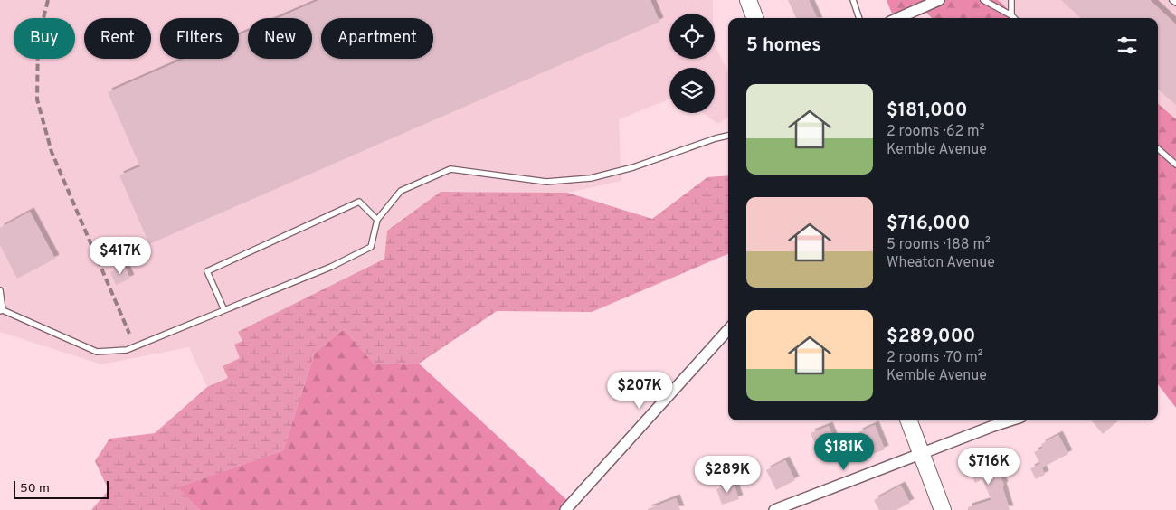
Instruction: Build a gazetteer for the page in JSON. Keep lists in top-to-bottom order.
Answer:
{
  "scale_bar": "50 m",
  "page": {
    "chip": [
      "Buy",
      "Rent",
      "Filters",
      "New",
      "Apartment"
    ],
    "heading": "5 homes",
    "list": [
      {
        "name": "$181,000",
        "note": "2 rooms · 62 m² · Kemble Avenue"
      },
      {
        "name": "$716,000",
        "note": "5 rooms · 188 m² · Wheaton Avenue"
      },
      {
        "name": "$289,000",
        "note": "2 rooms · 70 m² · Kemble Avenue"
      }
    ],
    "price": [
      "$417K",
      "$207K",
      "$181K",
      "$716K",
      "$289K"
    ],
    "scale": "50 m"
  }
}
